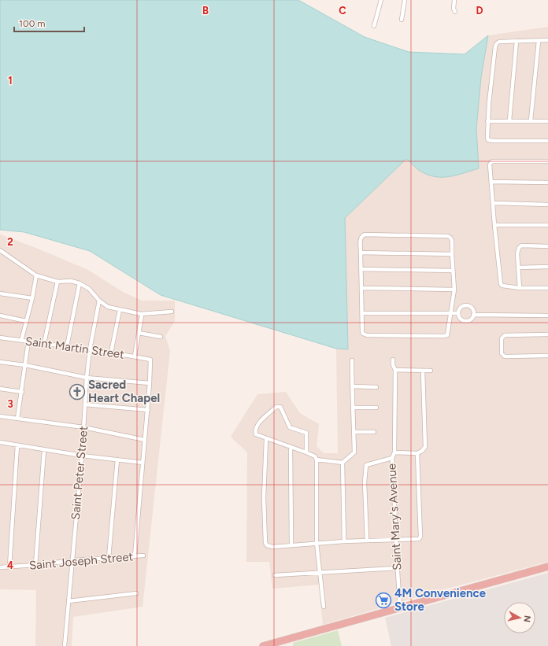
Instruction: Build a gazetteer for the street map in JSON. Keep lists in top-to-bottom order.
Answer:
{
  "streets": {
    "street": [
      "Saint Martin Street",
      "Saint Peter Street",
      "Saint Mary's Avenue",
      "Saint Joseph Street"
    ]
  },
  "crossings": [
    ["Saint Martin Street", "Saint Peter Street"],
    ["Saint Peter Street", "Saint Joseph Street"]
  ],
  "places": {
    "church": ["Sacred Heart Chapel"],
    "supermarket": ["4M Convenience Store"]
  },
  "scale_bar": "100 m",
  "north": "right",
  "grid": {
    "columns": ["B", "C", "D"],
    "rows": [
      "1",
      "2",
      "3",
      "4"
    ]
  }
}
